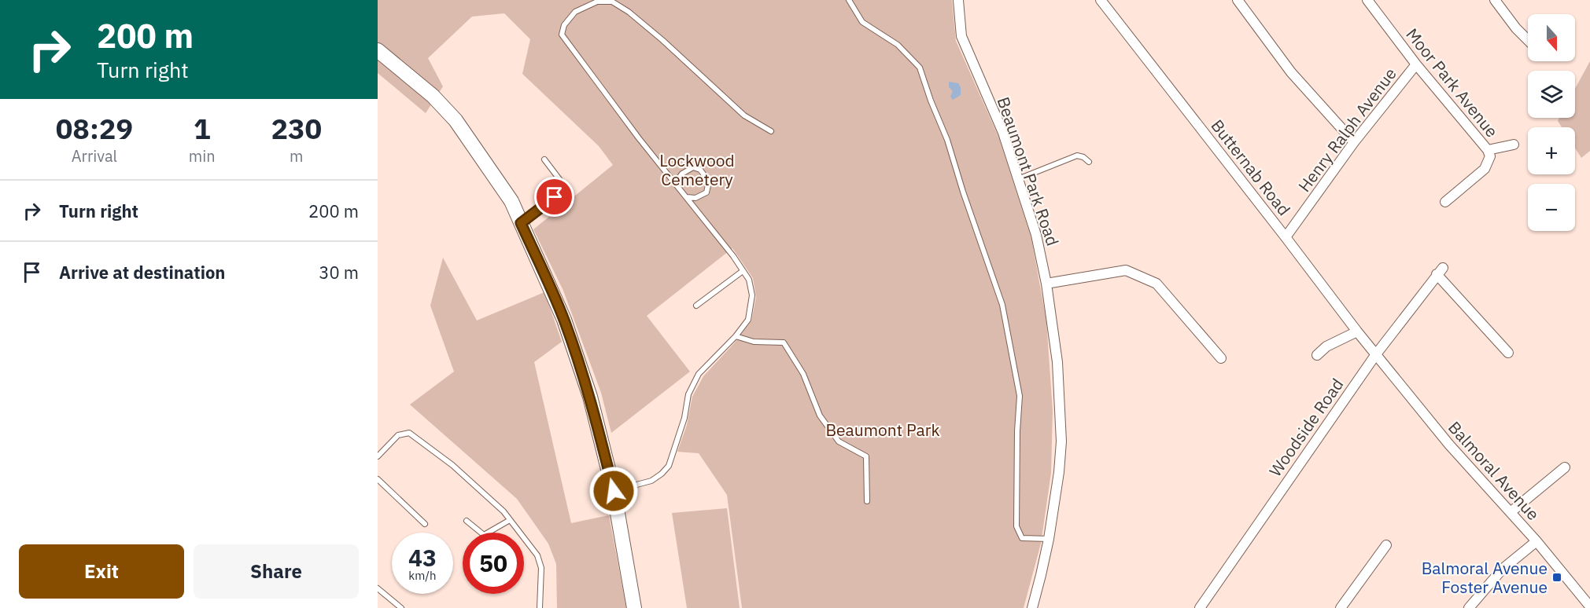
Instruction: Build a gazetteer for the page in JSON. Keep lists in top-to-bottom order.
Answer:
{
  "streets": {
    "street": [
      "Moor Park Avenue",
      "Henry Ralph Avenue",
      "Butternab Road",
      "Beaumont Park Road",
      "Woodside Road",
      "Balmoral Avenue"
    ]
  },
  "crossings": [
    ["Moor Park Avenue", "Henry Ralph Avenue"],
    ["Henry Ralph Avenue", "Butternab Road"],
    ["Butternab Road", "Woodside Road"],
    ["Butternab Road", "Balmoral Avenue"],
    ["Woodside Road", "Balmoral Avenue"]
  ],
  "parks": ["Lockwood Cemetery", "Beaumont Park"],
  "places": {
    "transit": ["Balmoral Avenue Foster Avenue"]
  },
  "north": "bottom",
  "page": {
    "turn": ["200 m", "Turn right"],
    "map_buttons": ["+", "−"],
    "eta": [
      "08:29",
      "Arrival",
      "1",
      "min",
      "230",
      "m"
    ],
    "list": [
      {
        "name": "Turn right",
        "value": "200 m"
      },
      {
        "name": "Arrive at destination",
        "value": "30 m"
      }
    ],
    "speed": "43 km/h",
    "limit": "50",
    "buttons": ["Exit", "Share"]
  }
}
